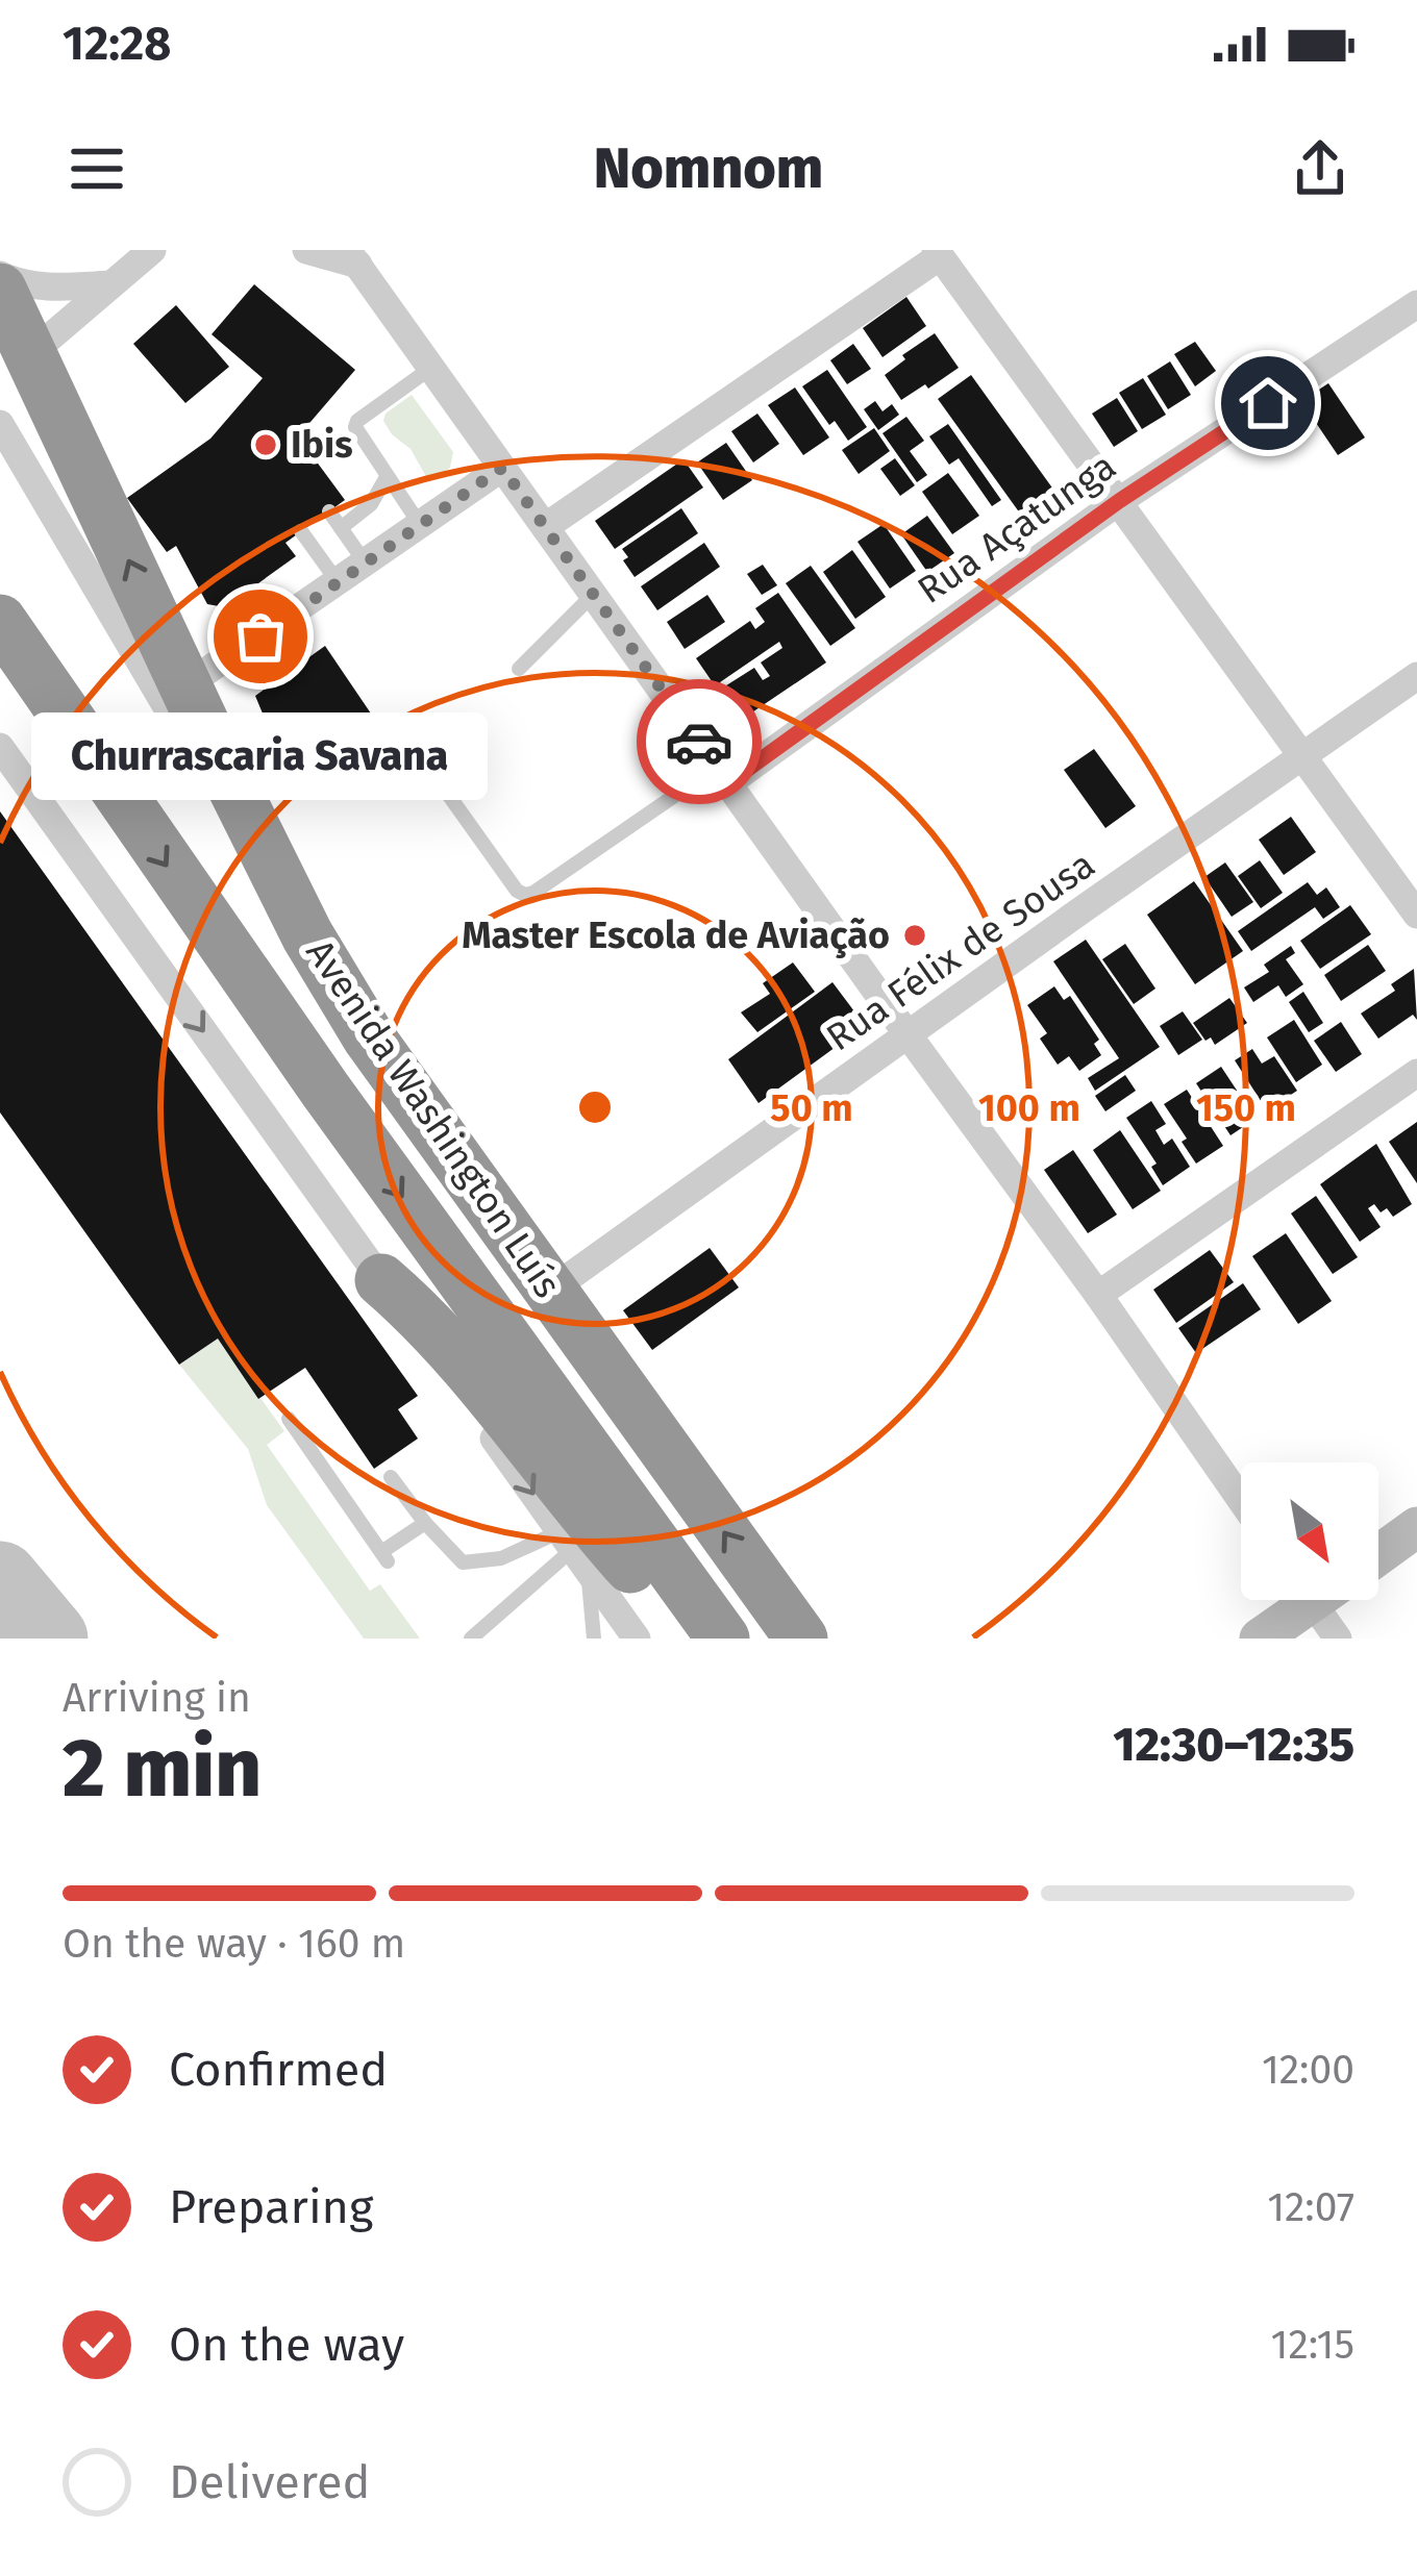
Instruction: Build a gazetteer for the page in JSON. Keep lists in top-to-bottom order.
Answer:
{
  "streets": {
    "highway": ["Avenida Washington Luís"],
    "street": ["Rua Açatunga", "Rua Félix de Sousa"]
  },
  "crossings": [
    ["Rua Félix de Sousa", "Avenida Washington Luís"]
  ],
  "places": ["Ibis", "Churrascaria Savana", "Master Escola de Aviação"],
  "north": "bottom right",
  "page": {
    "status": "12:28",
    "header": "Nomnom",
    "bubble": "Churrascaria Savana",
    "heading": ["2 min", "Arriving in", "12:30–12:35"],
    "bar": "On the way · 160 m",
    "list": [
      ["Confirmed", "12:00"],
      ["Preparing", "12:07"],
      ["On the way", "12:15"],
      "Delivered"
    ]
  },
  "rings": ["50 m", "100 m", "150 m"]
}
